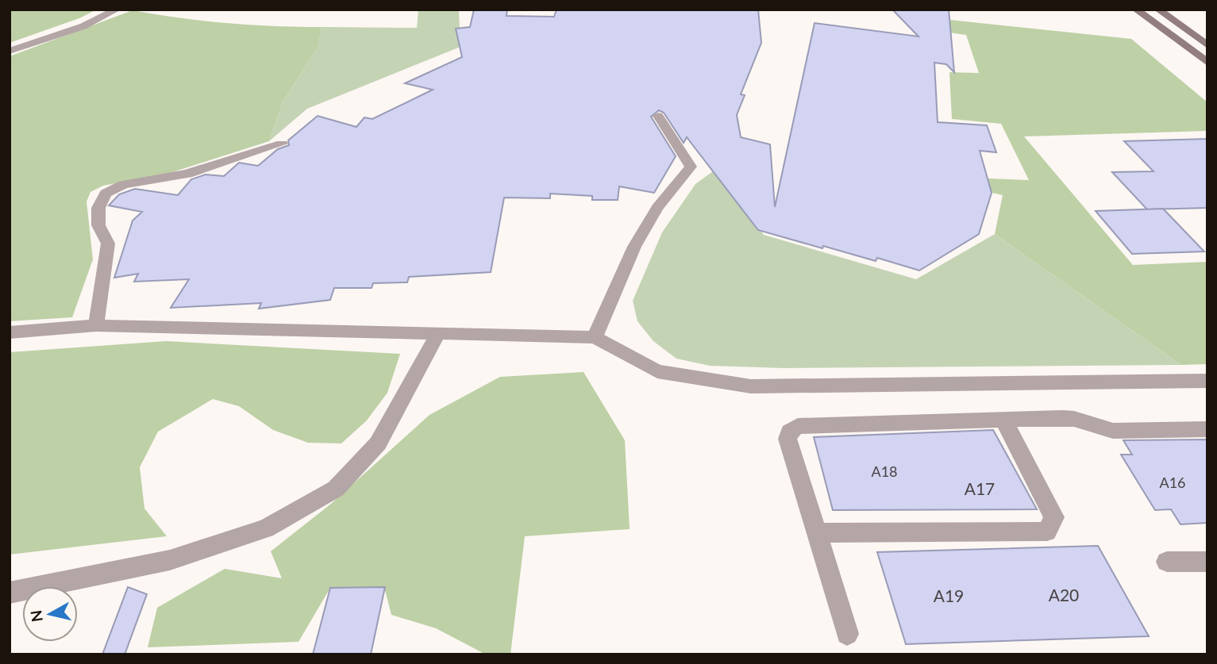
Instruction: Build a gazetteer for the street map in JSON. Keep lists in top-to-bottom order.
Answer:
{
  "house_numbers": [
    "A18",
    "A16",
    "A17",
    "A20",
    "A19"
  ],
  "north": "left"
}
